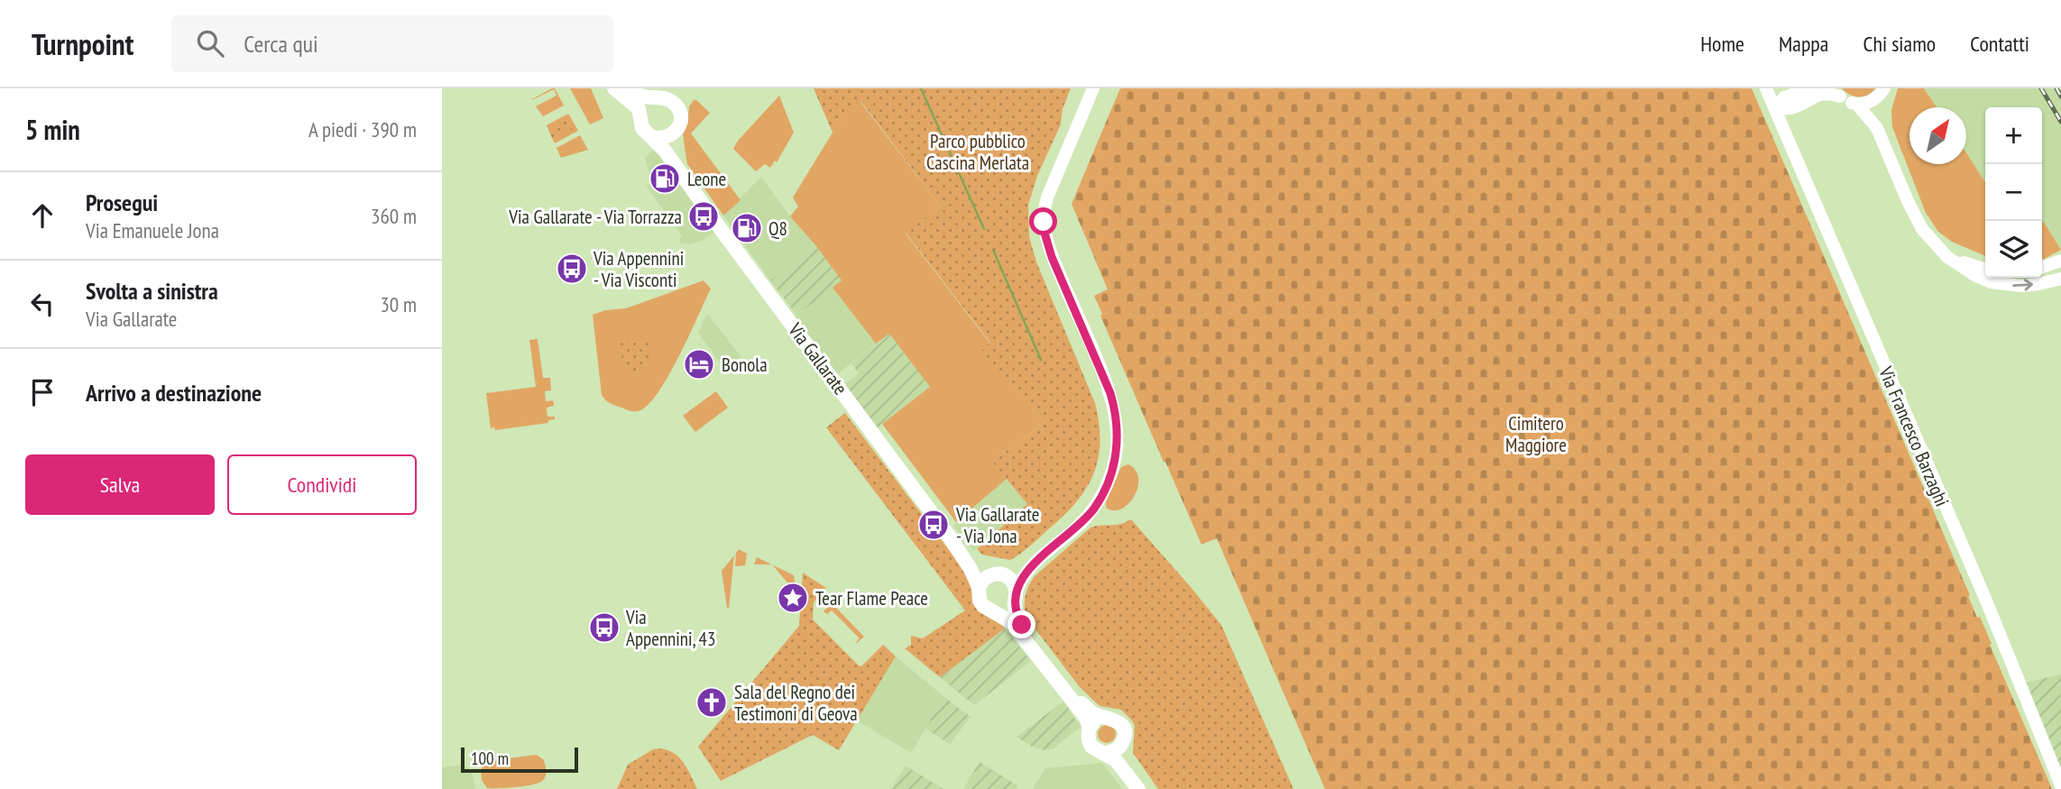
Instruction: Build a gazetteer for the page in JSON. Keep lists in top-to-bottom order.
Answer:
{
  "streets": {
    "main road": ["Via Gallarate"],
    "street": ["Via Francesco Barzaghi"]
  },
  "parks": ["Parco pubblico Cascina Merlata", "Cimitero Maggiore"],
  "places": {
    "fuel station": ["Leone", "Q8"],
    "bus stop": [
      "Via Gallarate - Via Torrazza",
      "Via Appennini - Via Visconti",
      "Via Gallarate - Via Jona",
      "Via Appennini, 43"
    ],
    "hotel": ["Bonola"],
    "place": ["Tear Flame Peace"],
    "church": ["Sala del Regno dei Testimoni di Geova"]
  },
  "scale_bar": "100 m",
  "north": "top right",
  "page": {
    "header": "Turnpoint",
    "search": "Cerca qui",
    "nav": [
      "Home",
      "Mappa",
      "Chi siamo",
      "Contatti"
    ],
    "heading": ["5 min", "A piedi · 390 m"],
    "map_buttons": ["+", "−"],
    "list": [
      ["Prosegui", "Via Emanuele Jona", "360 m"],
      ["Svolta a sinistra", "Via Gallarate", "30 m"],
      "Arrivo a destinazione"
    ],
    "buttons": ["Salva", "Condividi"],
    "scale": "100 m"
  }
}
